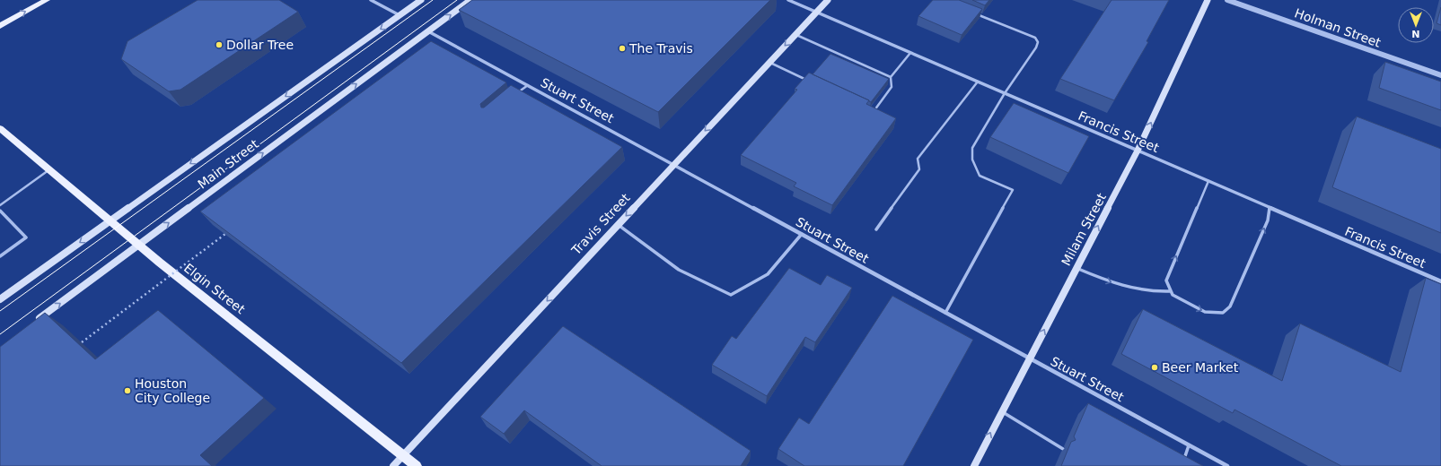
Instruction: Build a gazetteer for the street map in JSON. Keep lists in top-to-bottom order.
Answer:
{
  "streets": {
    "main road": [
      "Main Street",
      "Travis Street",
      "Milam Street",
      "Elgin Street"
    ],
    "street": ["Holman Street", "Stuart Street", "Francis Street"]
  },
  "crossings": [
    ["Stuart Street", "Main Street"],
    ["Stuart Street", "Travis Street"],
    ["Stuart Street", "Milam Street"],
    ["Francis Street", "Travis Street"],
    ["Francis Street", "Milam Street"],
    ["Main Street", "Elgin Street"],
    ["Travis Street", "Elgin Street"]
  ],
  "one_way": ["Travis Street", "Milam Street"],
  "places": [
    "Dollar Tree",
    "The Travis",
    "Beer Market",
    "Houston City College"
  ],
  "north": "bottom"
}
